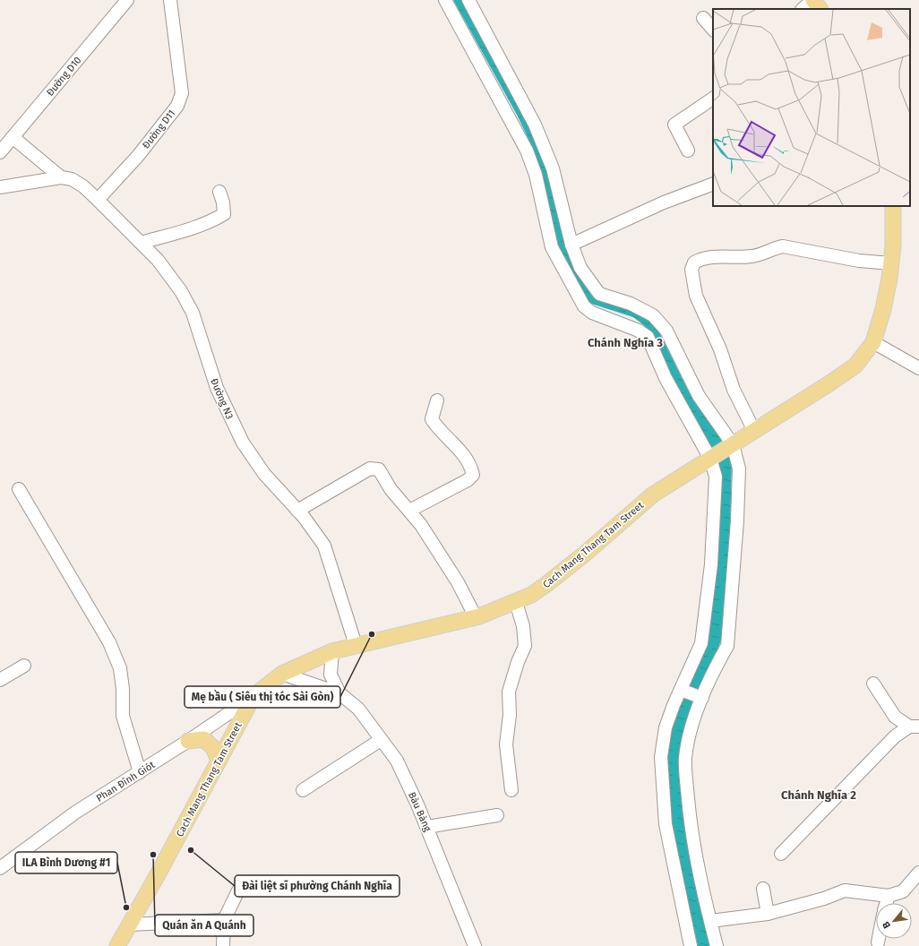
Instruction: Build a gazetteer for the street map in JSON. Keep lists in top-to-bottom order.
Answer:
{
  "streets": {
    "main road": ["Cach Mang Thang Tam Street"],
    "street": [
      "Đường D10",
      "Đường D11",
      "Đường N3",
      "Phan Đình Giót",
      "Bàu Bàng"
    ]
  },
  "crossings": [
    ["Đường D11", "Đường N3"],
    ["Đường N3", "Cach Mang Thang Tam Street"],
    ["Cach Mang Thang Tam Street", "Phan Đình Giót"]
  ],
  "districts": ["Chánh Nghĩa 3", "Chánh Nghĩa 2"],
  "places": [
    "Mẹ bầu ( Siêu thị tóc Sài Gòn)",
    "Đài liệt sĩ phường Chánh Nghĩa",
    "Quán ăn A Quánh",
    "ILA Bình Dương #1"
  ],
  "north": "bottom left"
}
